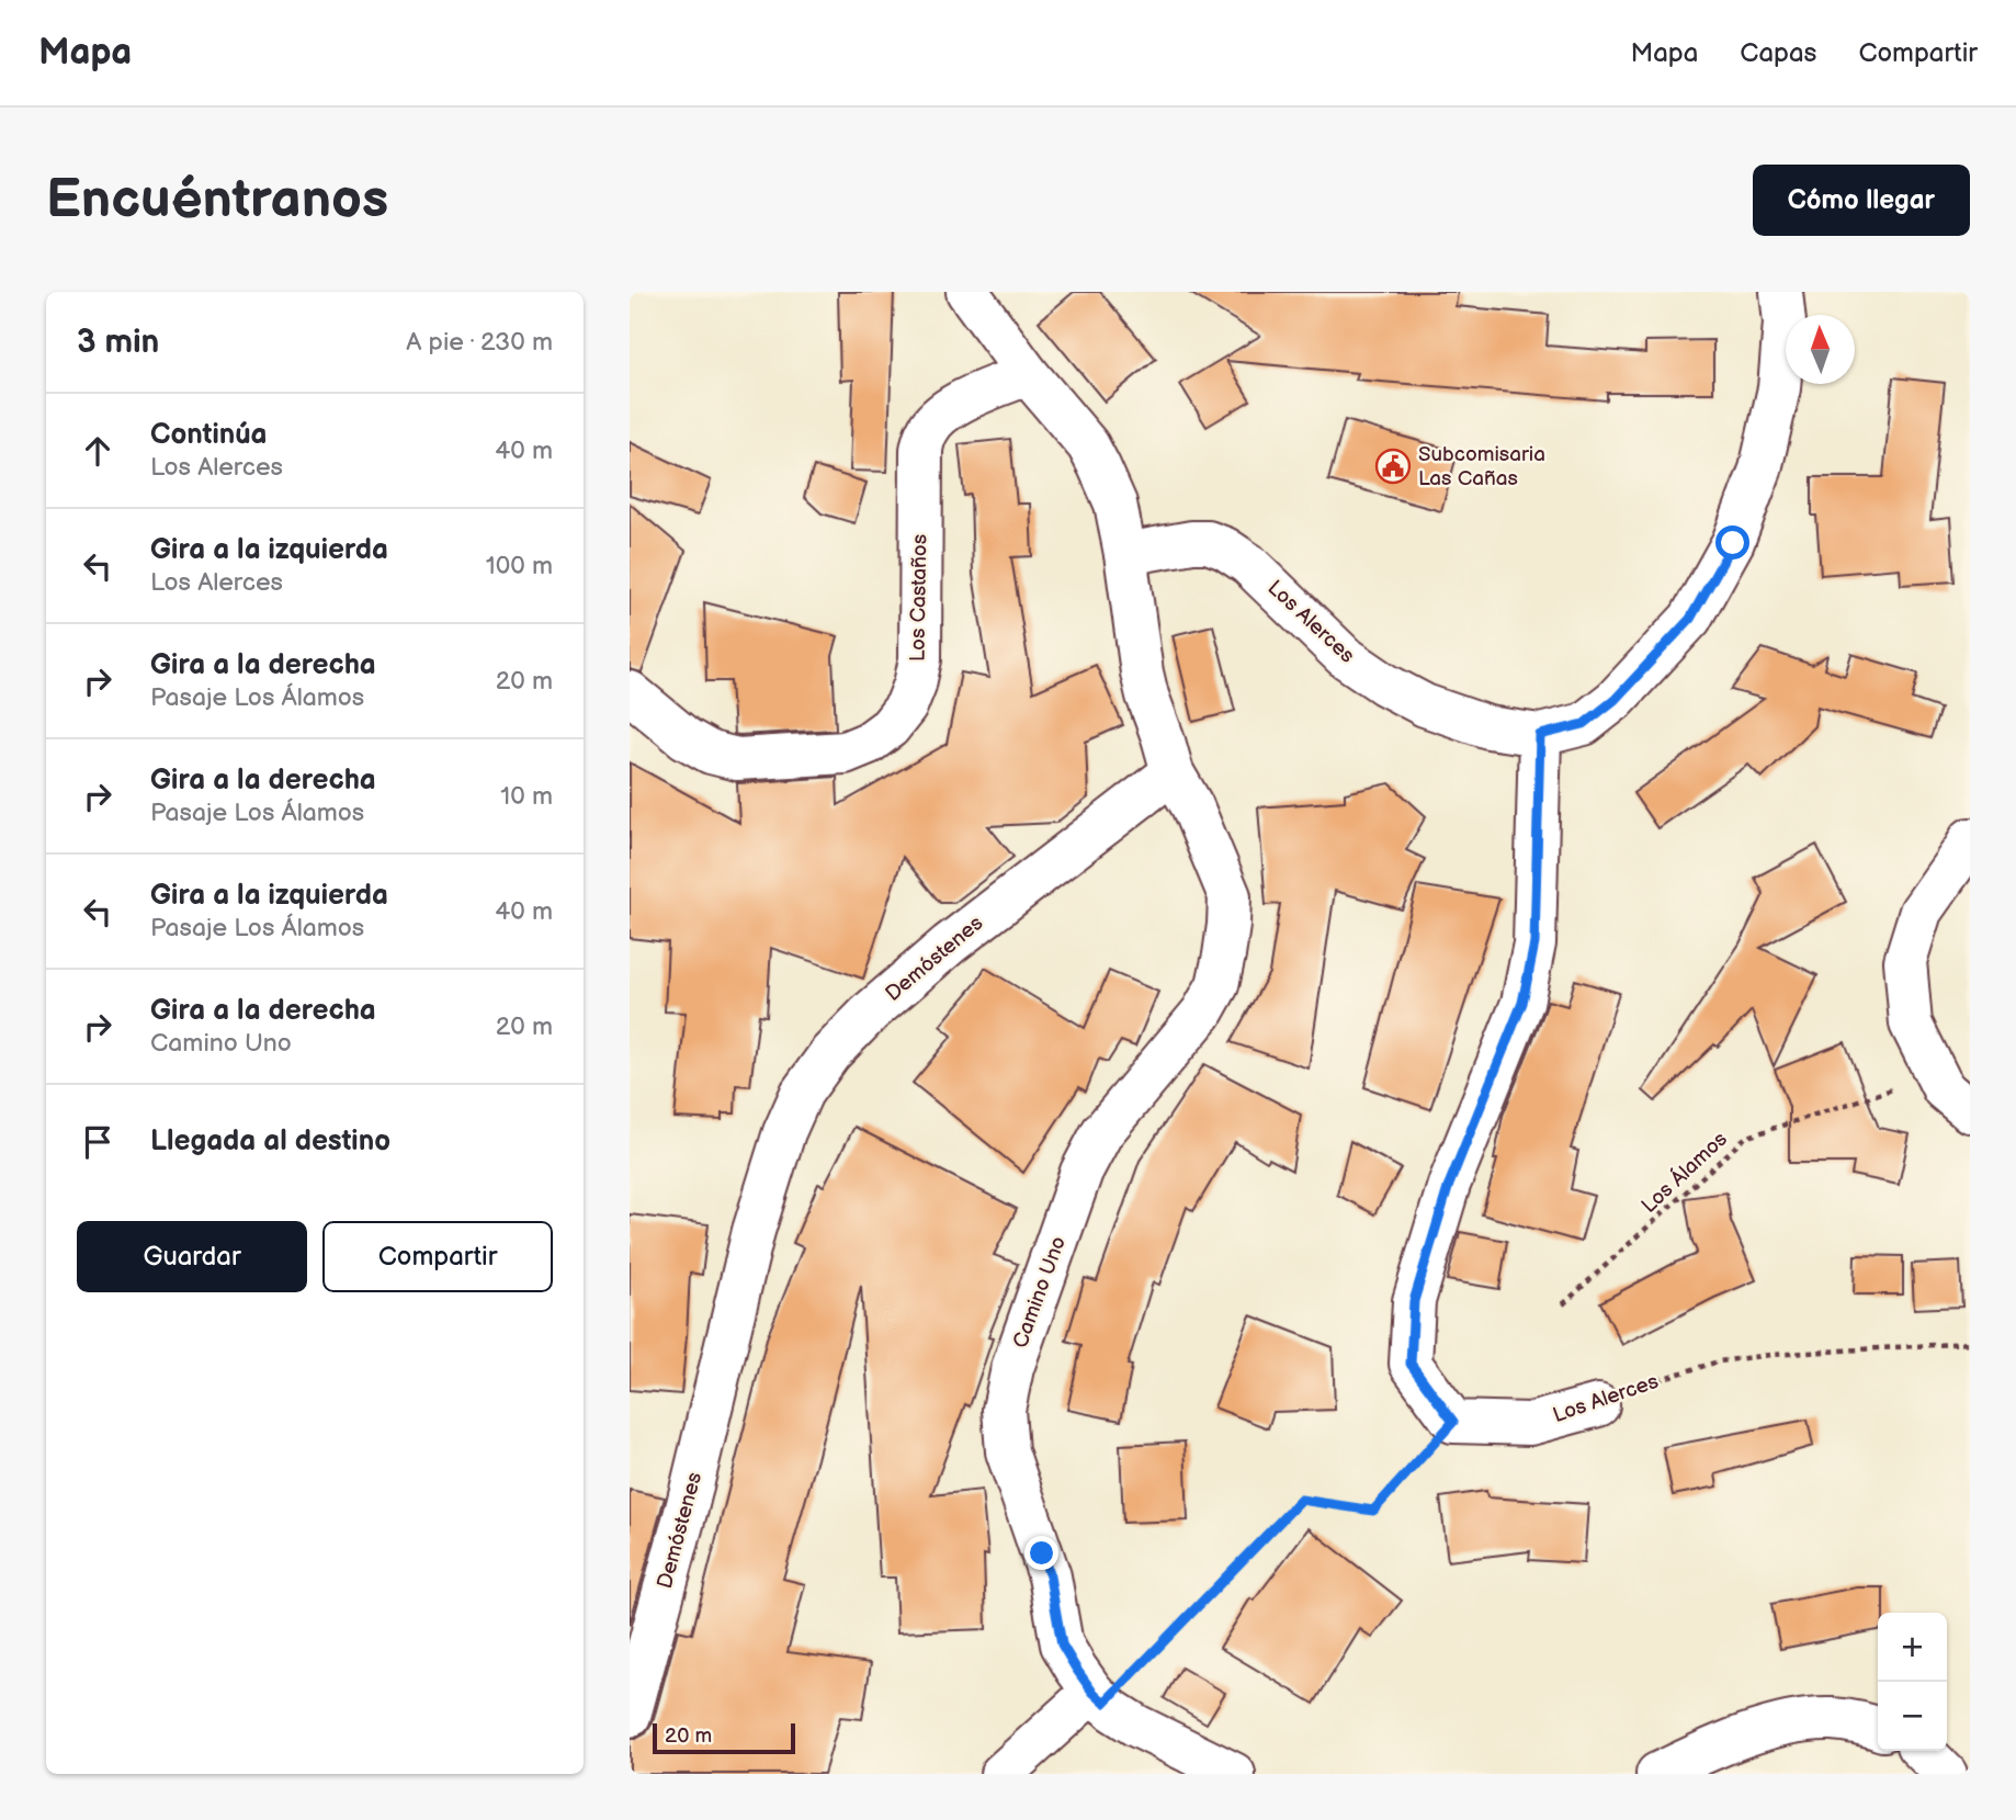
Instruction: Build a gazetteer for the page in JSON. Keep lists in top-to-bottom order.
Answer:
{
  "streets": {
    "street": [
      "Los Castaños",
      "Los Alerces",
      "Demóstenes",
      "Camino Uno"
    ],
    "path": ["Los Álamos"]
  },
  "crossings": [
    ["Demóstenes", "Camino Uno"]
  ],
  "places": {
    "public building": ["Subcomisaria Las Cañas"]
  },
  "scale_bar": "20 m",
  "north": "top",
  "page": {
    "header": "Mapa",
    "nav": ["Mapa", "Capas", "Compartir"],
    "buttons": [
      "Cómo llegar",
      ["Guardar", "Compartir"]
    ],
    "title": "Encuéntranos",
    "heading": ["3 min", "A pie · 230 m"],
    "list": [
      ["Continúa", "Los Alerces", "40 m"],
      ["Gira a la izquierda", "Los Alerces", "100 m"],
      ["Gira a la derecha", "Pasaje Los Álamos", "20 m"],
      ["Gira a la derecha", "Pasaje Los Álamos", "10 m"],
      ["Gira a la izquierda", "Pasaje Los Álamos", "40 m"],
      ["Gira a la derecha", "Camino Uno", "20 m"],
      "Llegada al destino"
    ],
    "map_buttons": ["+", "−"],
    "scale": "20 m"
  }
}
